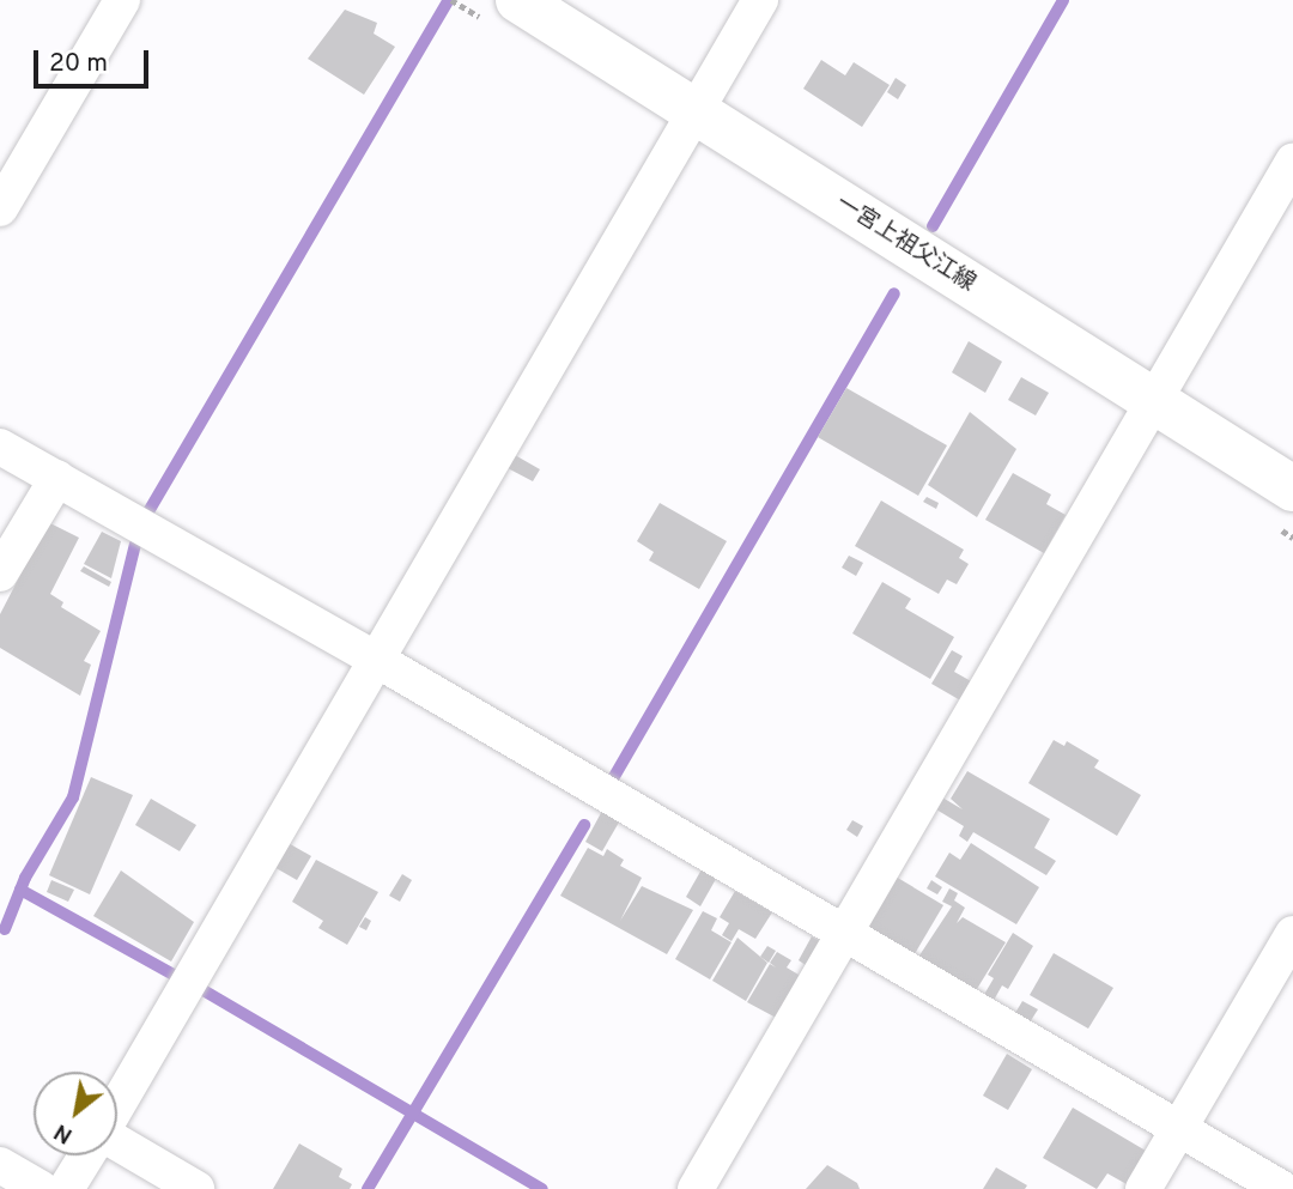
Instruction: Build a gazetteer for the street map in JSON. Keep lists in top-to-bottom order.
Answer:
{
  "streets": {
    "main road": ["一宮上祖父江線"]
  },
  "scale_bar": "20 m",
  "north": "bottom left"
}
